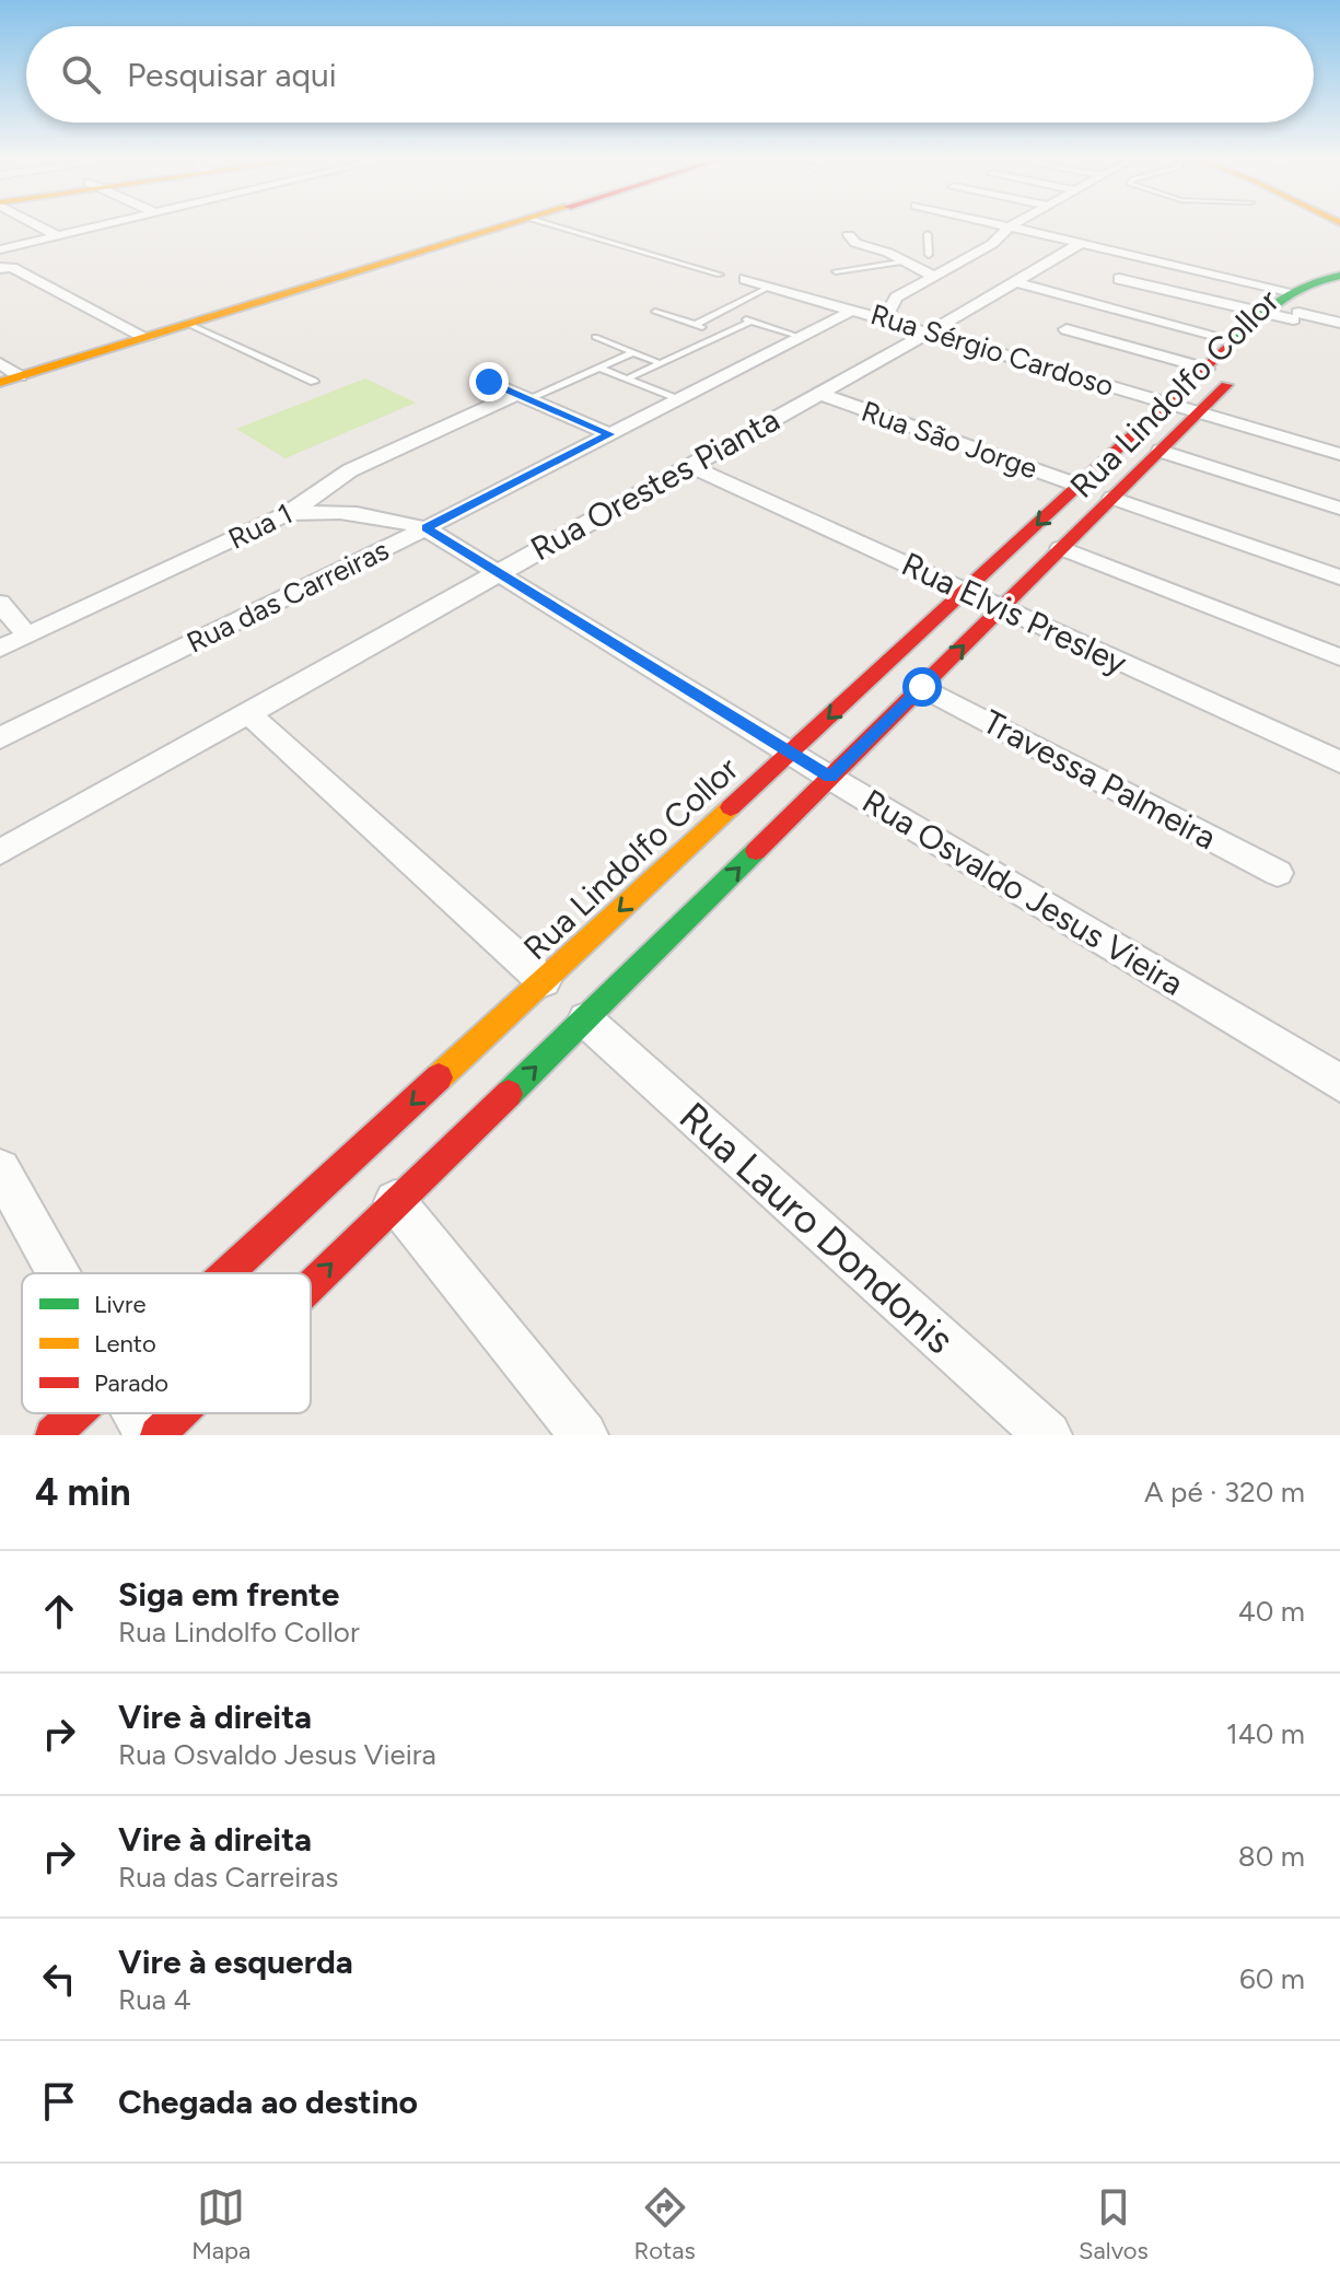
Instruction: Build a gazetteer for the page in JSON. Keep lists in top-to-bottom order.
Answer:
{
  "streets": {
    "street": [
      "Rua Sérgio Cardoso",
      "Rua Lindolfo Collor",
      "Rua São Jorge",
      "Rua Orestes Pianta",
      "Rua 1",
      "Rua das Carreiras",
      "Rua Elvis Presley",
      "Travessa Palmeira",
      "Rua Osvaldo Jesus Vieira",
      "Rua Lauro Dondonis"
    ]
  },
  "crossings": [
    ["Rua Sérgio Cardoso", "Rua Lindolfo Collor"],
    ["Rua Sérgio Cardoso", "Rua Orestes Pianta"],
    ["Rua Sérgio Cardoso", "Rua das Carreiras"],
    ["Rua Lindolfo Collor", "Rua São Jorge"],
    ["Rua Lindolfo Collor", "Rua Elvis Presley"],
    ["Rua Lindolfo Collor", "Travessa Palmeira"],
    ["Rua Lindolfo Collor", "Rua Osvaldo Jesus Vieira"],
    ["Rua Lindolfo Collor", "Rua Lauro Dondonis"],
    ["Rua São Jorge", "Rua Orestes Pianta"],
    ["Rua Orestes Pianta", "Rua Elvis Presley"],
    ["Rua Orestes Pianta", "Rua Osvaldo Jesus Vieira"],
    ["Rua 1", "Rua Osvaldo Jesus Vieira"],
    ["Rua das Carreiras", "Rua Osvaldo Jesus Vieira"]
  ],
  "legend": ["Livre", "Lento", "Parado"],
  "page": {
    "search": "Pesquisar aqui",
    "heading": ["4 min", "A pé · 320 m"],
    "list": [
      ["Siga em frente", "Rua Lindolfo Collor", "40 m"],
      ["Vire à direita", "Rua Osvaldo Jesus Vieira", "140 m"],
      ["Vire à direita", "Rua das Carreiras", "80 m"],
      ["Vire à esquerda", "Rua 4", "60 m"],
      "Chegada ao destino"
    ],
    "nav": ["Mapa", "Rotas", "Salvos"]
  }
}
